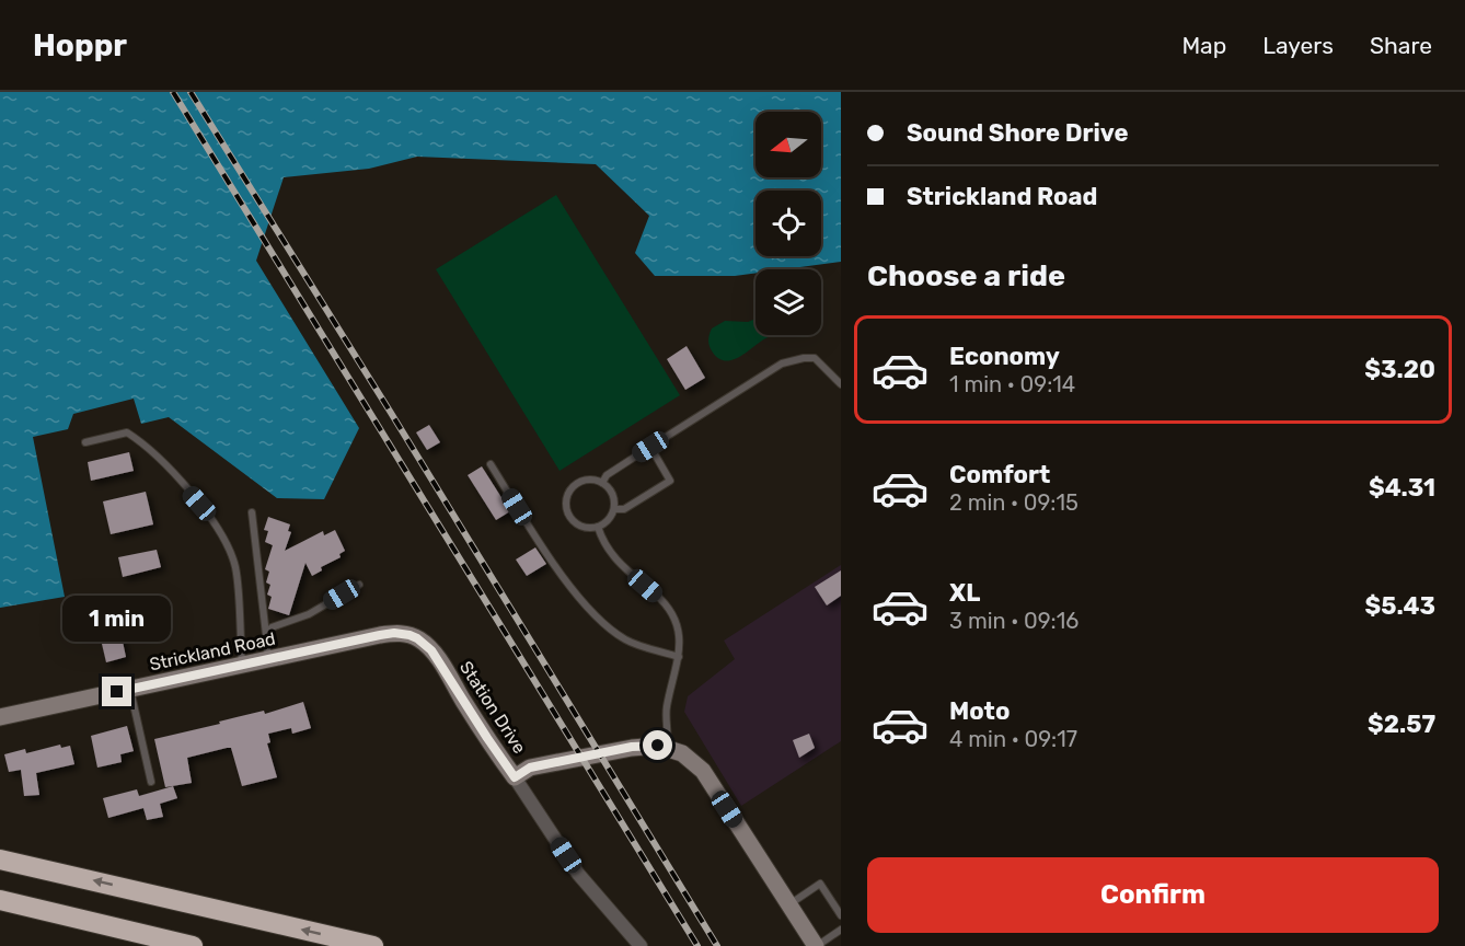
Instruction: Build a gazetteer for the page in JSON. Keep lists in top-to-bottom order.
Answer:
{
  "streets": {
    "main road": ["Strickland Road", "Station Drive"]
  },
  "crossings": [
    ["Strickland Road", "Station Drive"]
  ],
  "north": "left",
  "page": {
    "header": "Hoppr",
    "nav": ["Map", "Layers", "Share"],
    "banner": ["Sound Shore Drive", "Strickland Road"],
    "heading": "Choose a ride",
    "list": [
      {
        "name": "Economy",
        "note": "1 min · 09:14",
        "value": "$3.20"
      },
      {
        "name": "Comfort",
        "note": "2 min · 09:15",
        "value": "$4.31"
      },
      {
        "name": "XL",
        "note": "3 min · 09:16",
        "value": "$5.43"
      },
      {
        "name": "Moto",
        "note": "4 min · 09:17",
        "value": "$2.57"
      }
    ],
    "bubble": "1 min",
    "buttons": "Confirm"
  }
}
